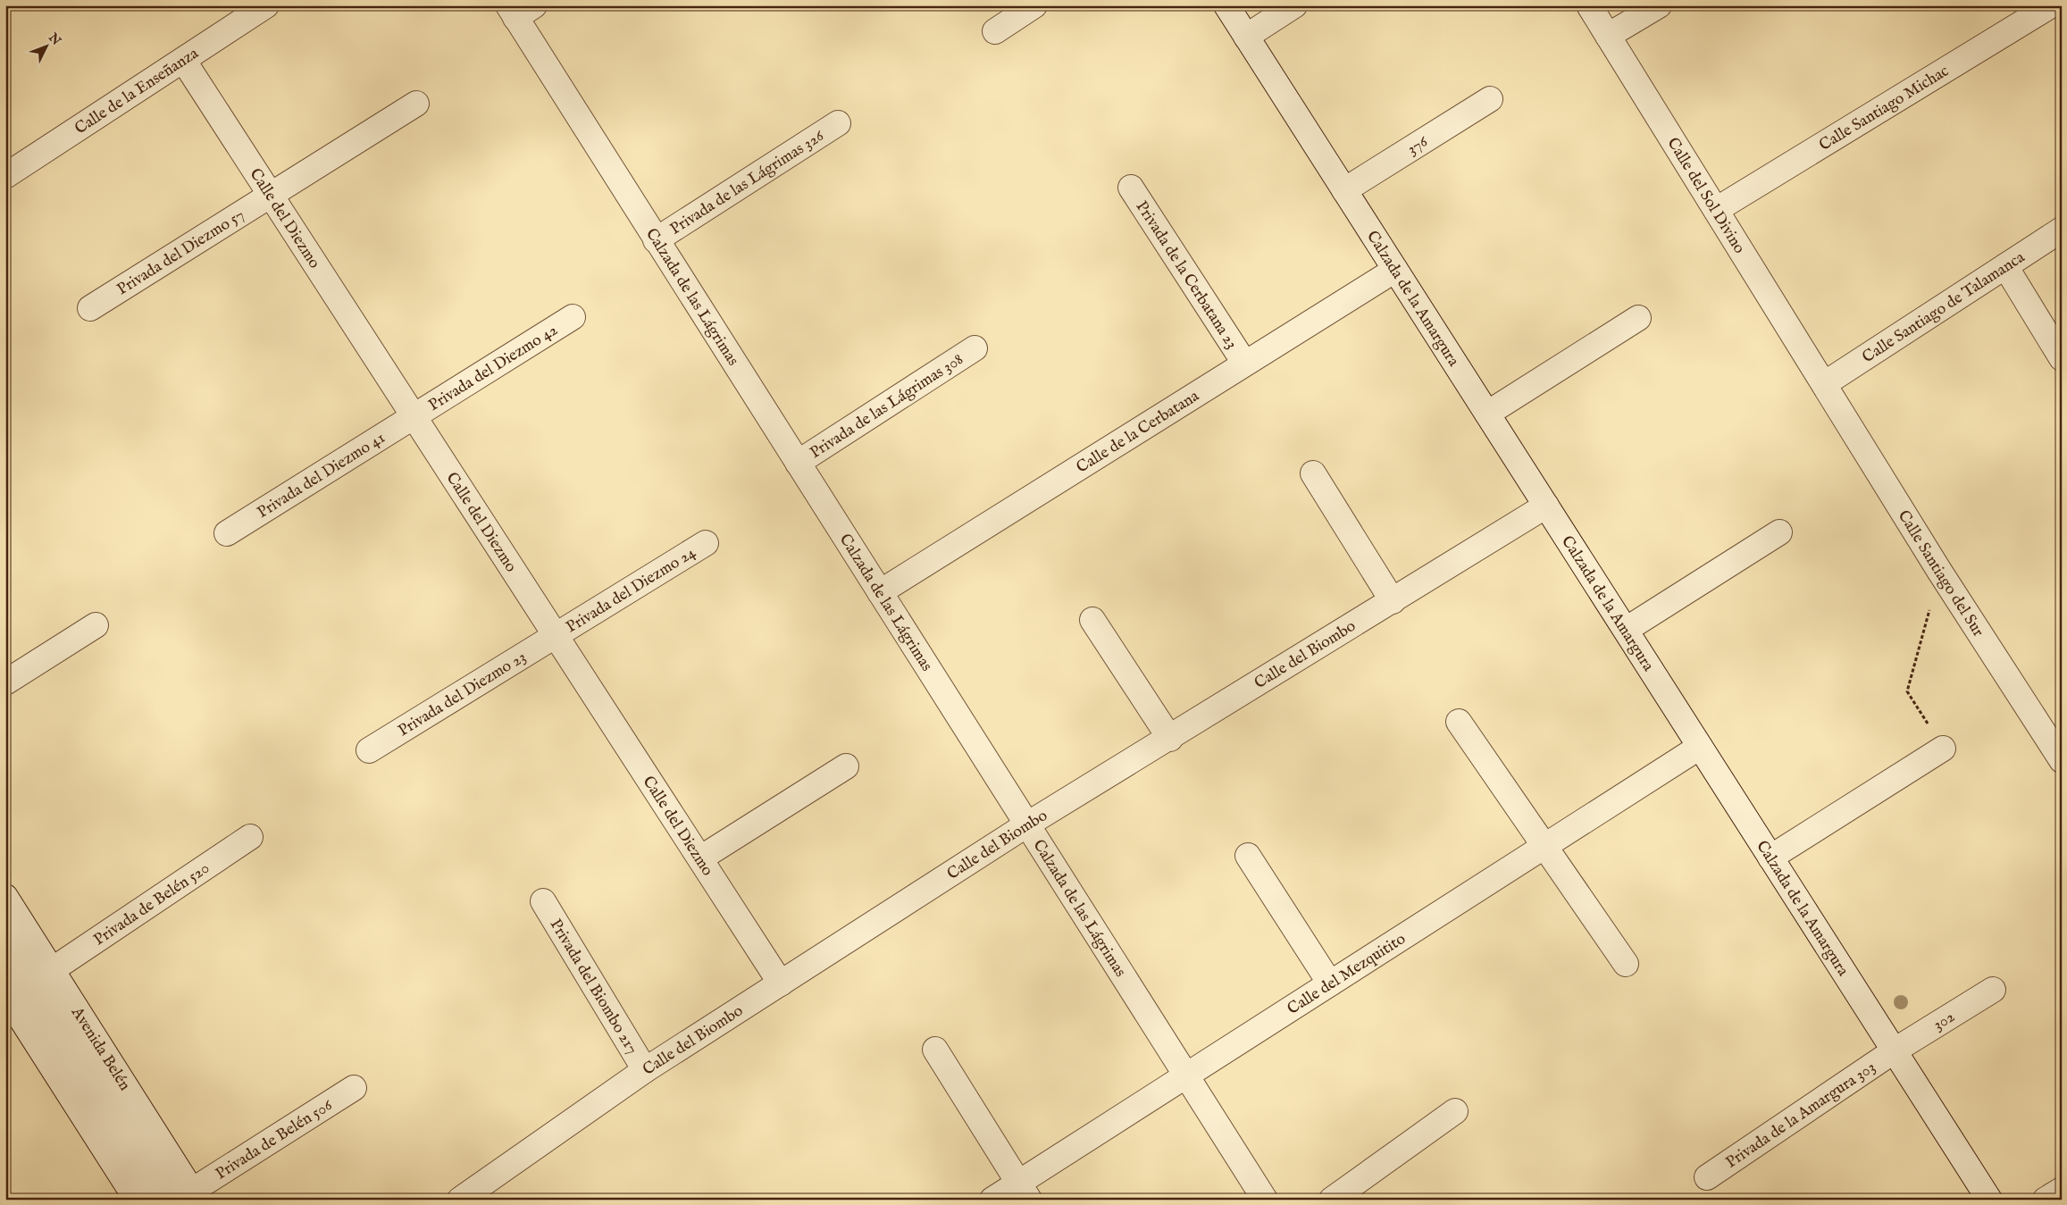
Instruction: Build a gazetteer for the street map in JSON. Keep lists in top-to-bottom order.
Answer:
{
  "streets": {
    "street": [
      "Calle de la Enseñanza",
      "Calle Santiago Michac",
      "376",
      "Privada de las Lágrimas 326",
      "Calle del Sol Divino",
      "Calle del Diezmo",
      "Privada del Diezmo 57",
      "Privada de la Cerbatana 23",
      "Calzada de las Lágrimas",
      "Calzada de la Amargura",
      "Calle Santiago de Talamanca",
      "Privada del Diezmo 42",
      "Privada de las Lágrimas 308",
      "Calle de la Cerbatana",
      "Privada del Diezmo 41",
      "Calle Santiago del Sur",
      "Privada del Diezmo 24",
      "Calle del Biombo",
      "Privada del Diezmo 23",
      "Privada de Belén 520",
      "Calle del Mezquitito",
      "Privada del Biombo 217",
      "302",
      "Avenida Belén",
      "Privada de la Amargura 303",
      "Privada de Belén 506"
    ]
  },
  "crossings": [
    ["Calle de la Enseñanza", "Calle del Diezmo"],
    ["Calle Santiago Michac", "Calle del Sol Divino"],
    ["376", "Calzada de la Amargura"],
    ["Privada de las Lágrimas 326", "Calzada de las Lágrimas"],
    ["Calle del Sol Divino", "Calle Santiago de Talamanca"],
    ["Calle del Sol Divino", "Calle Santiago del Sur"],
    ["Calle del Diezmo", "Privada del Diezmo 57"],
    ["Calle del Diezmo", "Privada del Diezmo 42"],
    ["Calle del Diezmo", "Privada del Diezmo 41"],
    ["Calle del Diezmo", "Privada del Diezmo 24"],
    ["Calle del Diezmo", "Calle del Biombo"],
    ["Calle del Diezmo", "Privada del Diezmo 23"],
    ["Privada de la Cerbatana 23", "Calle de la Cerbatana"],
    ["Calzada de las Lágrimas", "Privada de las Lágrimas 308"],
    ["Calzada de las Lágrimas", "Calle de la Cerbatana"],
    ["Calzada de las Lágrimas", "Calle del Biombo"],
    ["Calzada de las Lágrimas", "Calle del Mezquitito"],
    ["Calzada de la Amargura", "Calle de la Cerbatana"],
    ["Calzada de la Amargura", "Calle del Biombo"],
    ["Calzada de la Amargura", "Calle del Mezquitito"],
    ["Calzada de la Amargura", "302"],
    ["Calzada de la Amargura", "Privada de la Amargura 303"],
    ["Calle Santiago de Talamanca", "Calle Santiago del Sur"],
    ["Privada del Diezmo 42", "Privada del Diezmo 41"],
    ["Privada del Diezmo 24", "Privada del Diezmo 23"],
    ["Calle del Biombo", "Privada del Biombo 217"],
    ["Privada de Belén 520", "Avenida Belén"],
    ["302", "Privada de la Amargura 303"],
    ["Avenida Belén", "Privada de Belén 506"]
  ],
  "north": "top right"
}
